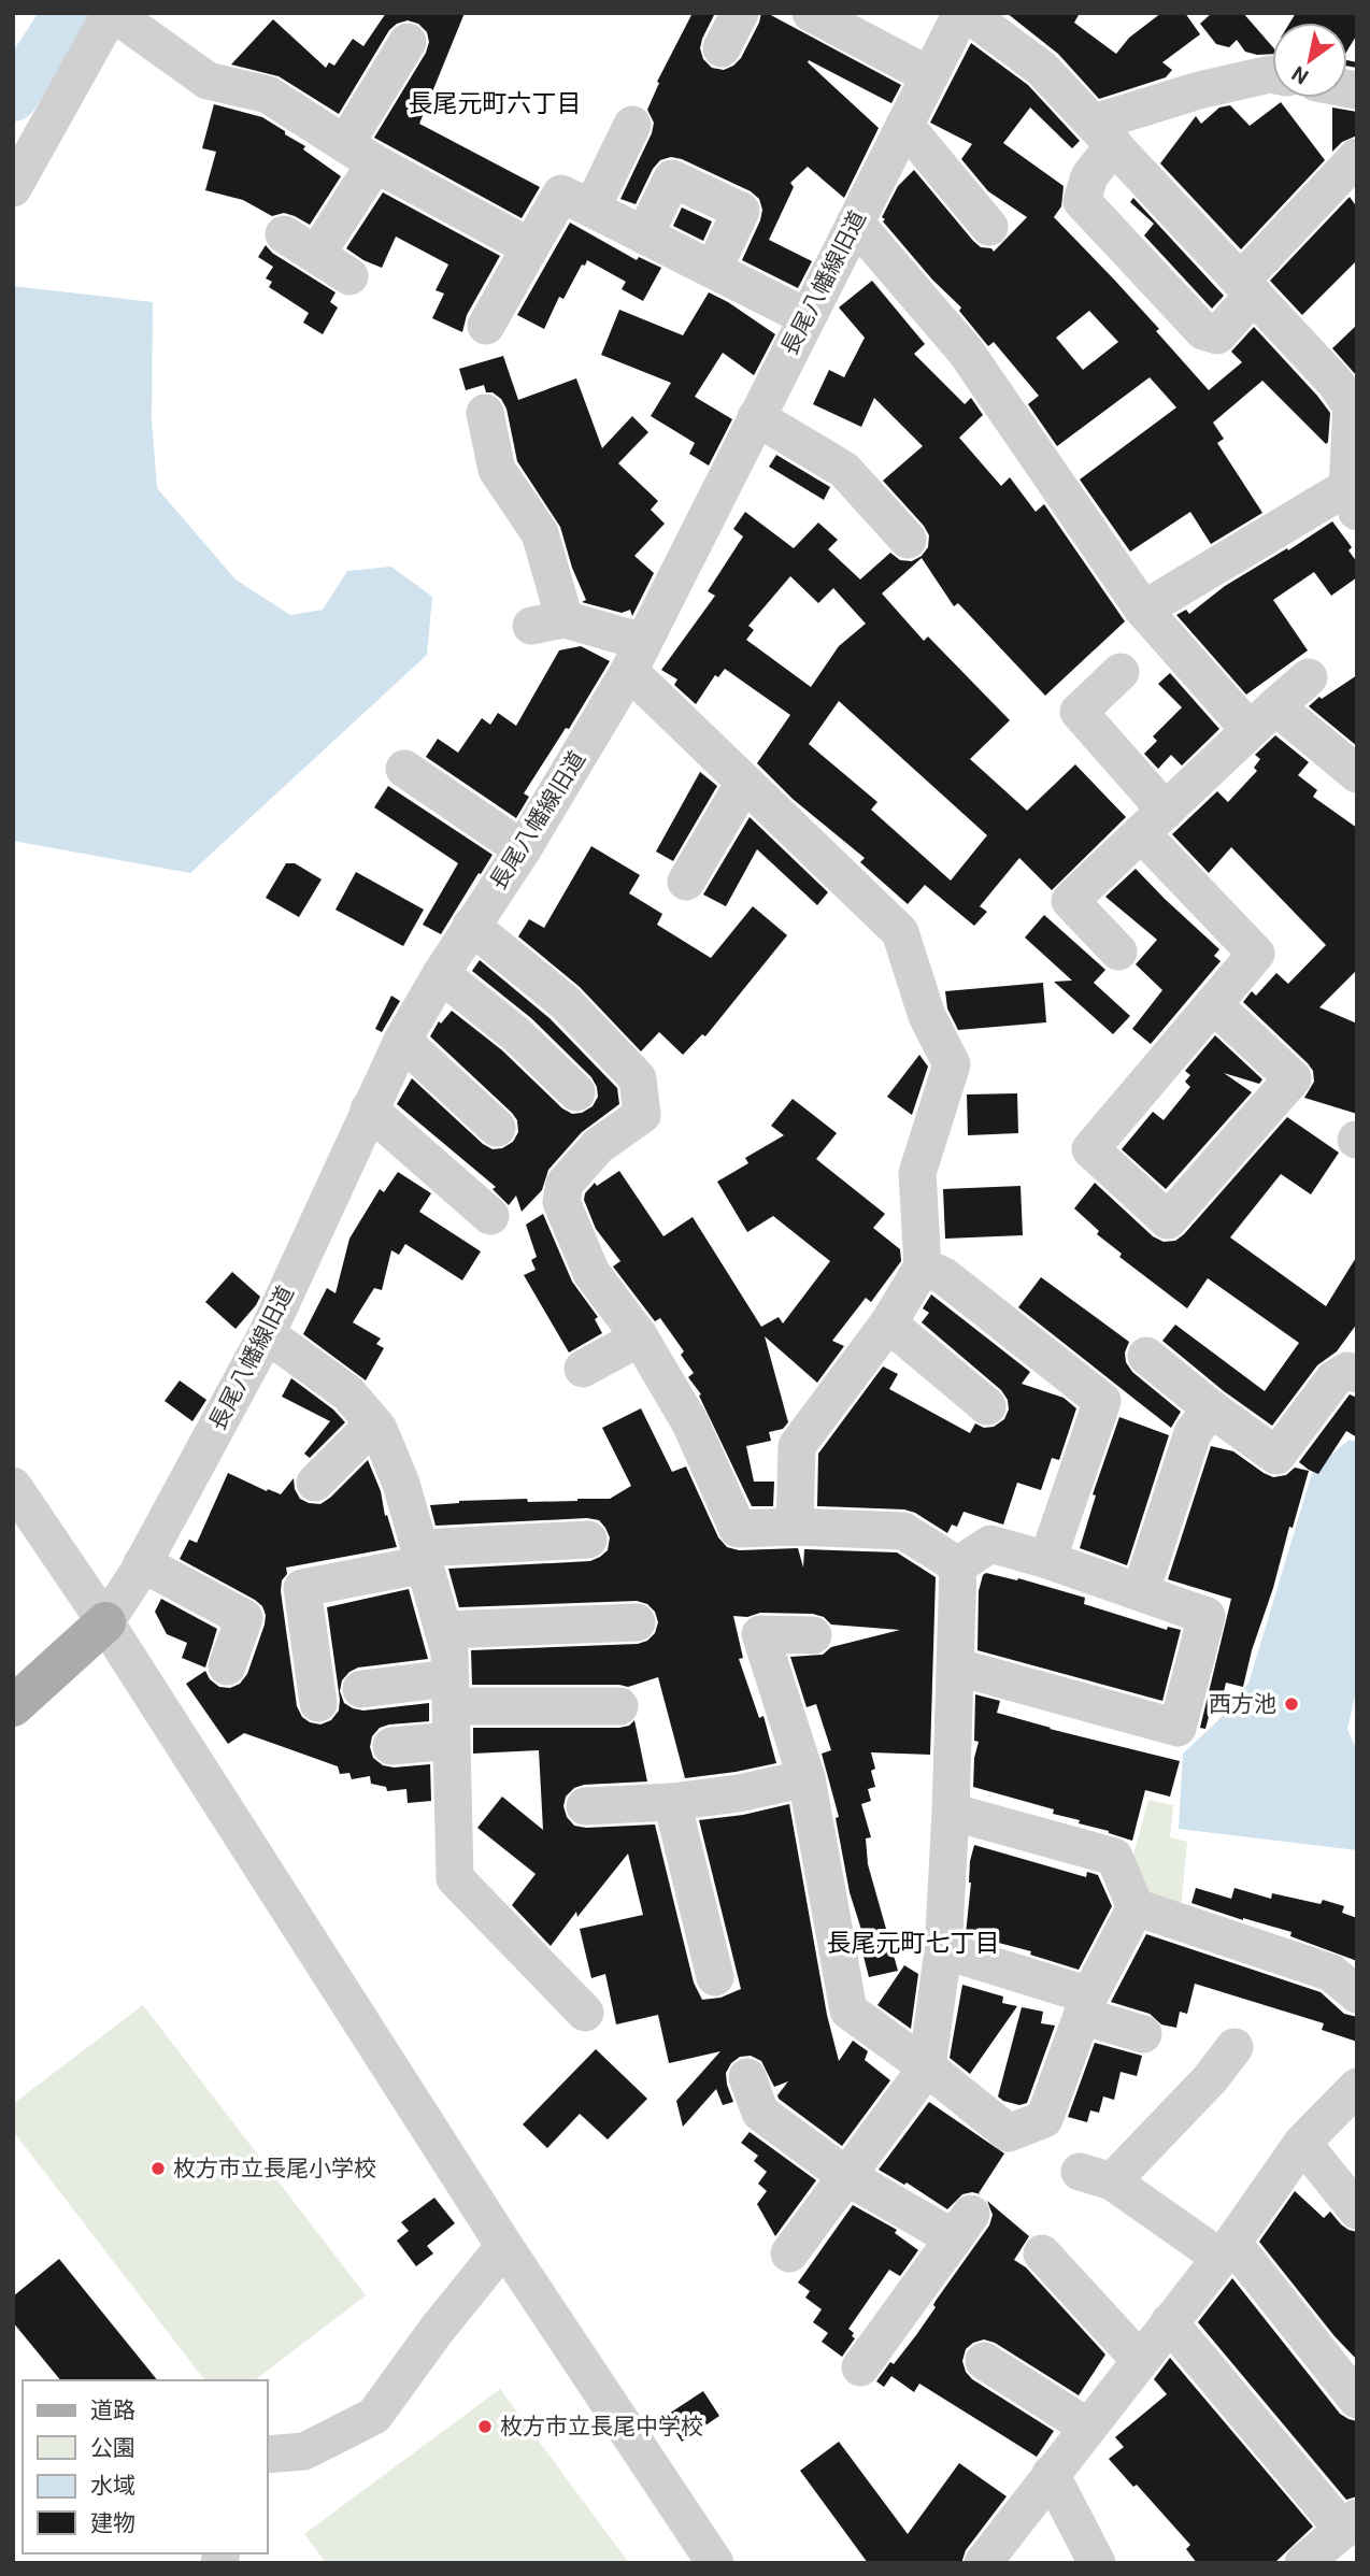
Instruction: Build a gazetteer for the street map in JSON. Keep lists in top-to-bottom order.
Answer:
{
  "streets": {
    "street": ["長尾八幡線旧道"]
  },
  "districts": ["長尾元町六丁目", "長尾元町七丁目"],
  "places": ["西方池", "枚方市立長尾小学校", "枚方市立長尾中学校"],
  "legend": [
    "道路",
    "公園",
    "水域",
    "建物"
  ],
  "north": "bottom left"
}
